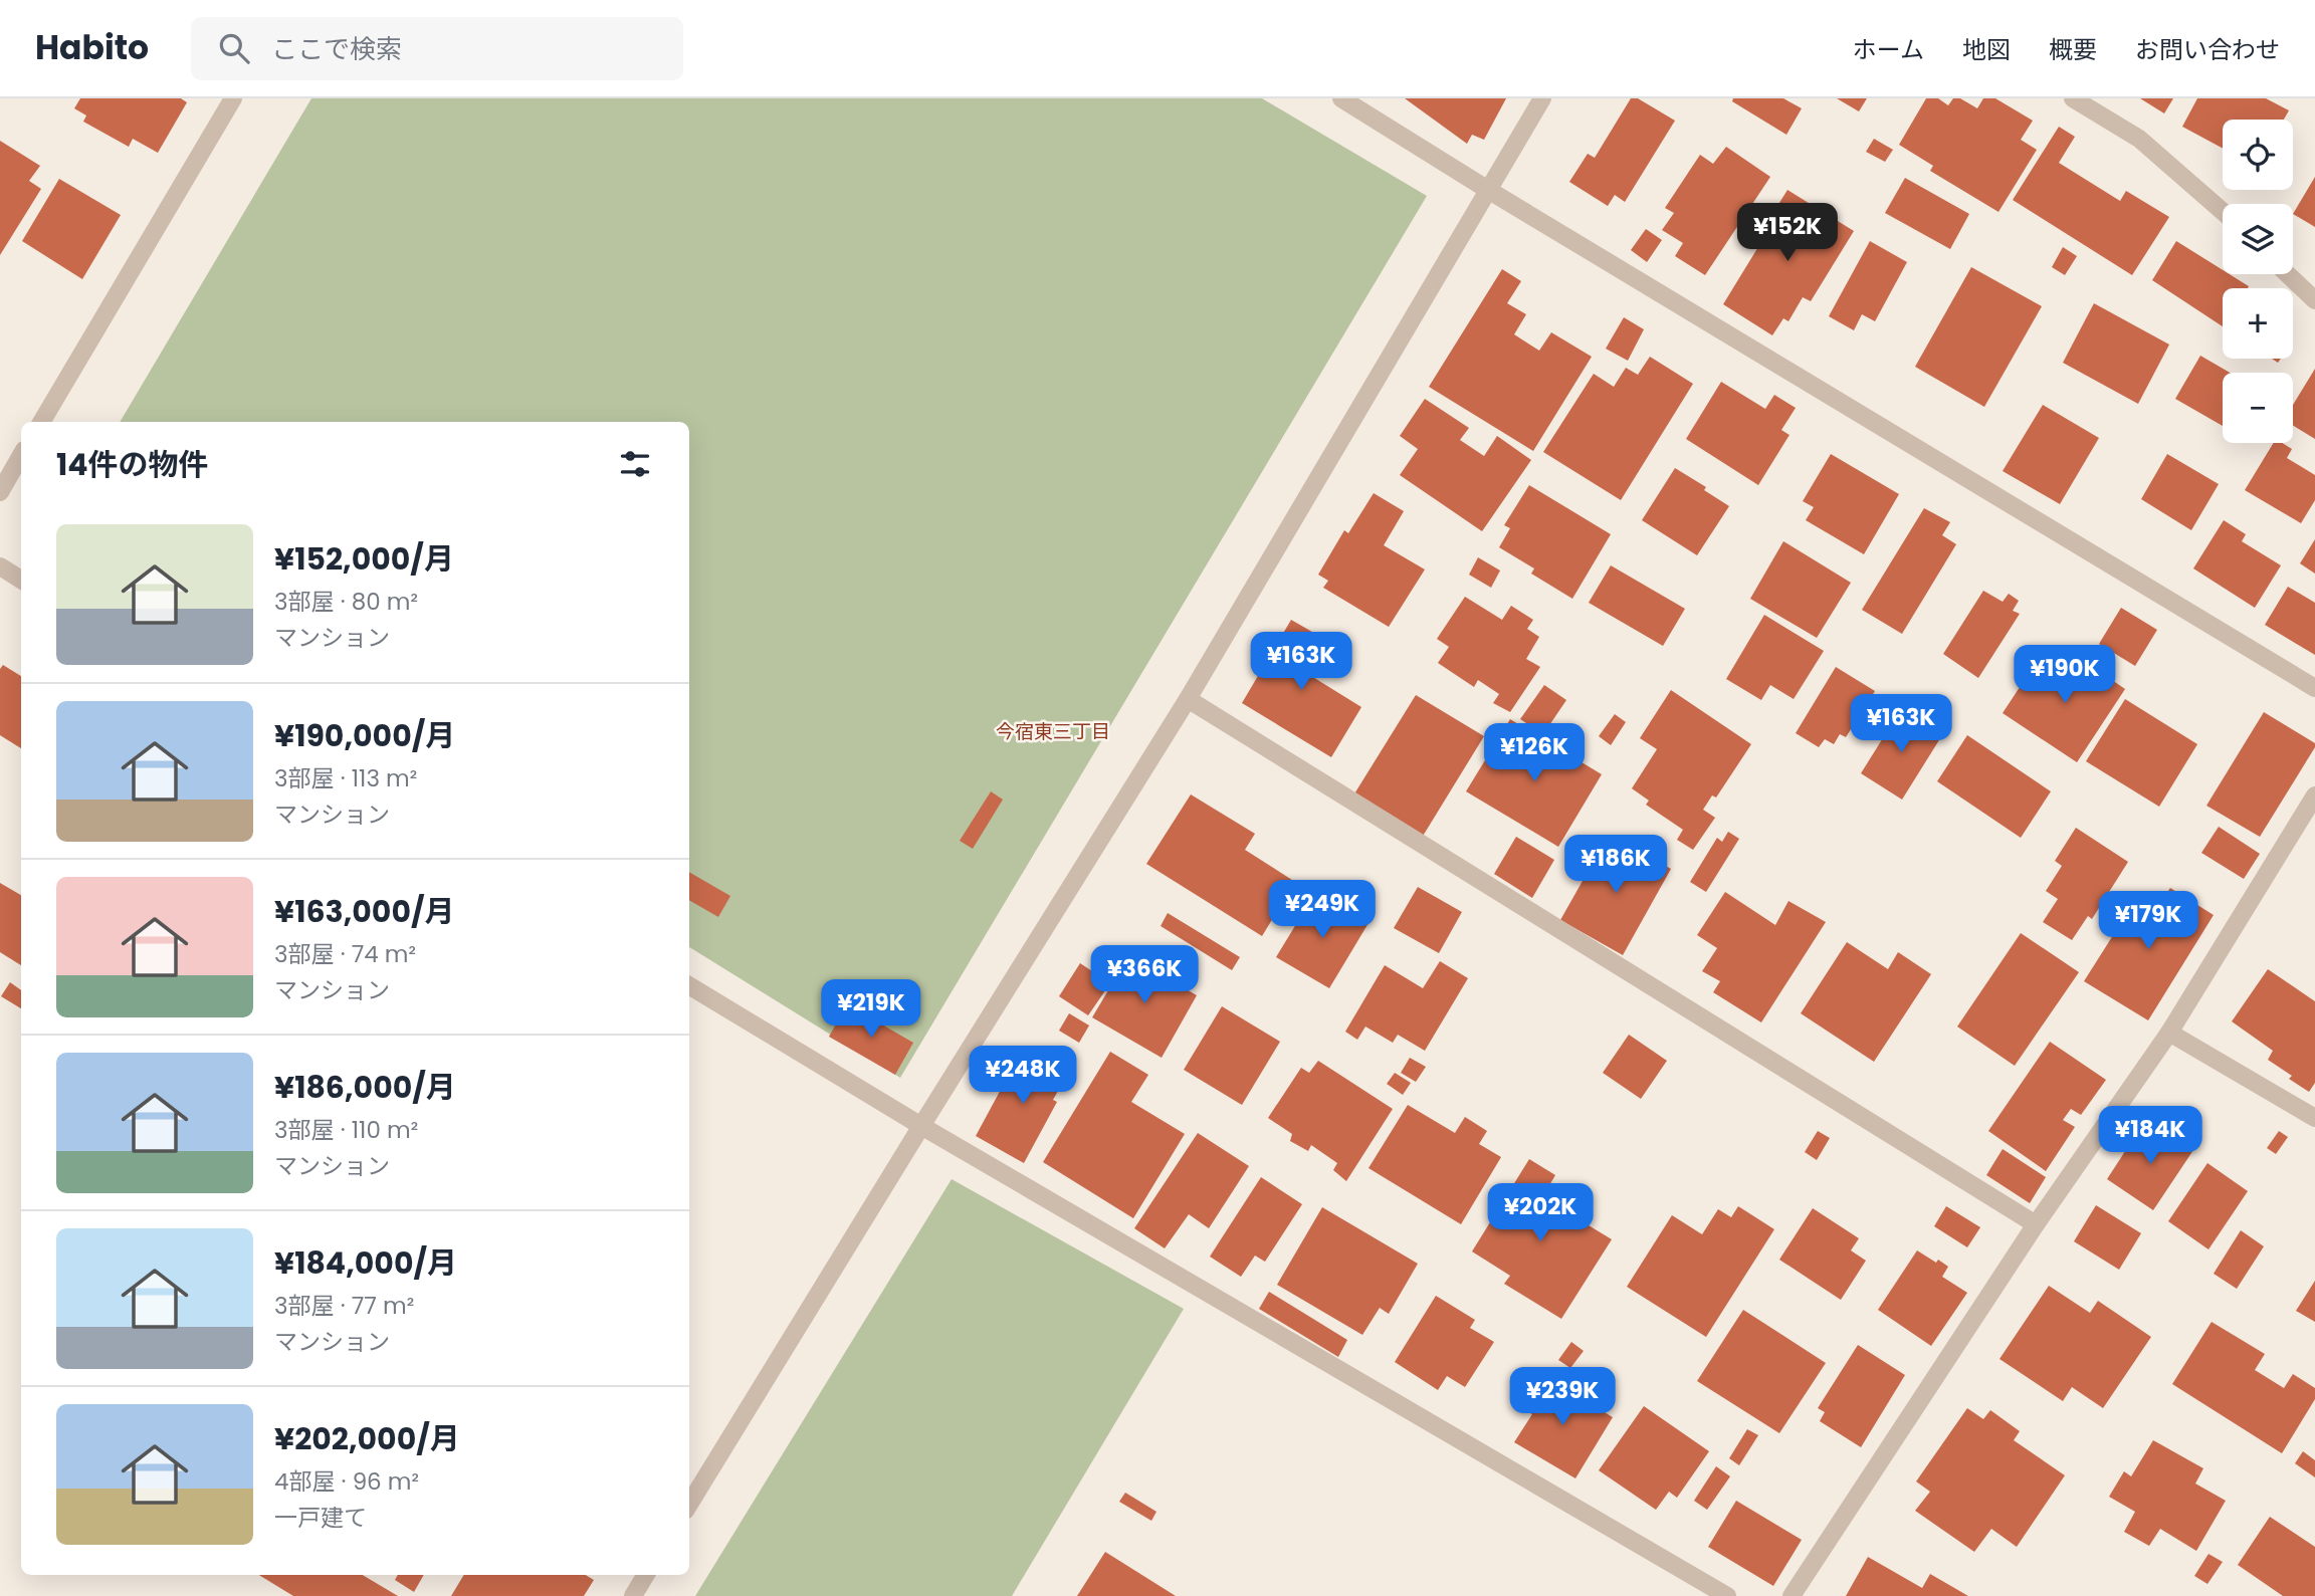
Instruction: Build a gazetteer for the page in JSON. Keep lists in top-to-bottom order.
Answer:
{
  "districts": ["今宿東三丁目"],
  "page": {
    "header": "Habito",
    "search": "ここで検索",
    "nav": [
      "ホーム",
      "地図",
      "概要",
      "お問い合わせ"
    ],
    "map_buttons": ["+", "−"],
    "price": [
      "¥152K",
      "¥163K",
      "¥190K",
      "¥163K",
      "¥126K",
      "¥186K",
      "¥249K",
      "¥179K",
      "¥366K",
      "¥219K",
      "¥248K",
      "¥184K",
      "¥202K",
      "¥239K"
    ],
    "heading": "14件の物件",
    "list": [
      {
        "name": "¥152,000/月",
        "note": "3部屋 · 80 m² · マンション"
      },
      {
        "name": "¥190,000/月",
        "note": "3部屋 · 113 m² · マンション"
      },
      {
        "name": "¥163,000/月",
        "note": "3部屋 · 74 m² · マンション"
      },
      {
        "name": "¥186,000/月",
        "note": "3部屋 · 110 m² · マンション"
      },
      {
        "name": "¥184,000/月",
        "note": "3部屋 · 77 m² · マンション"
      },
      {
        "name": "¥202,000/月",
        "note": "4部屋 · 96 m² · 一戸建て"
      }
    ]
  }
}
